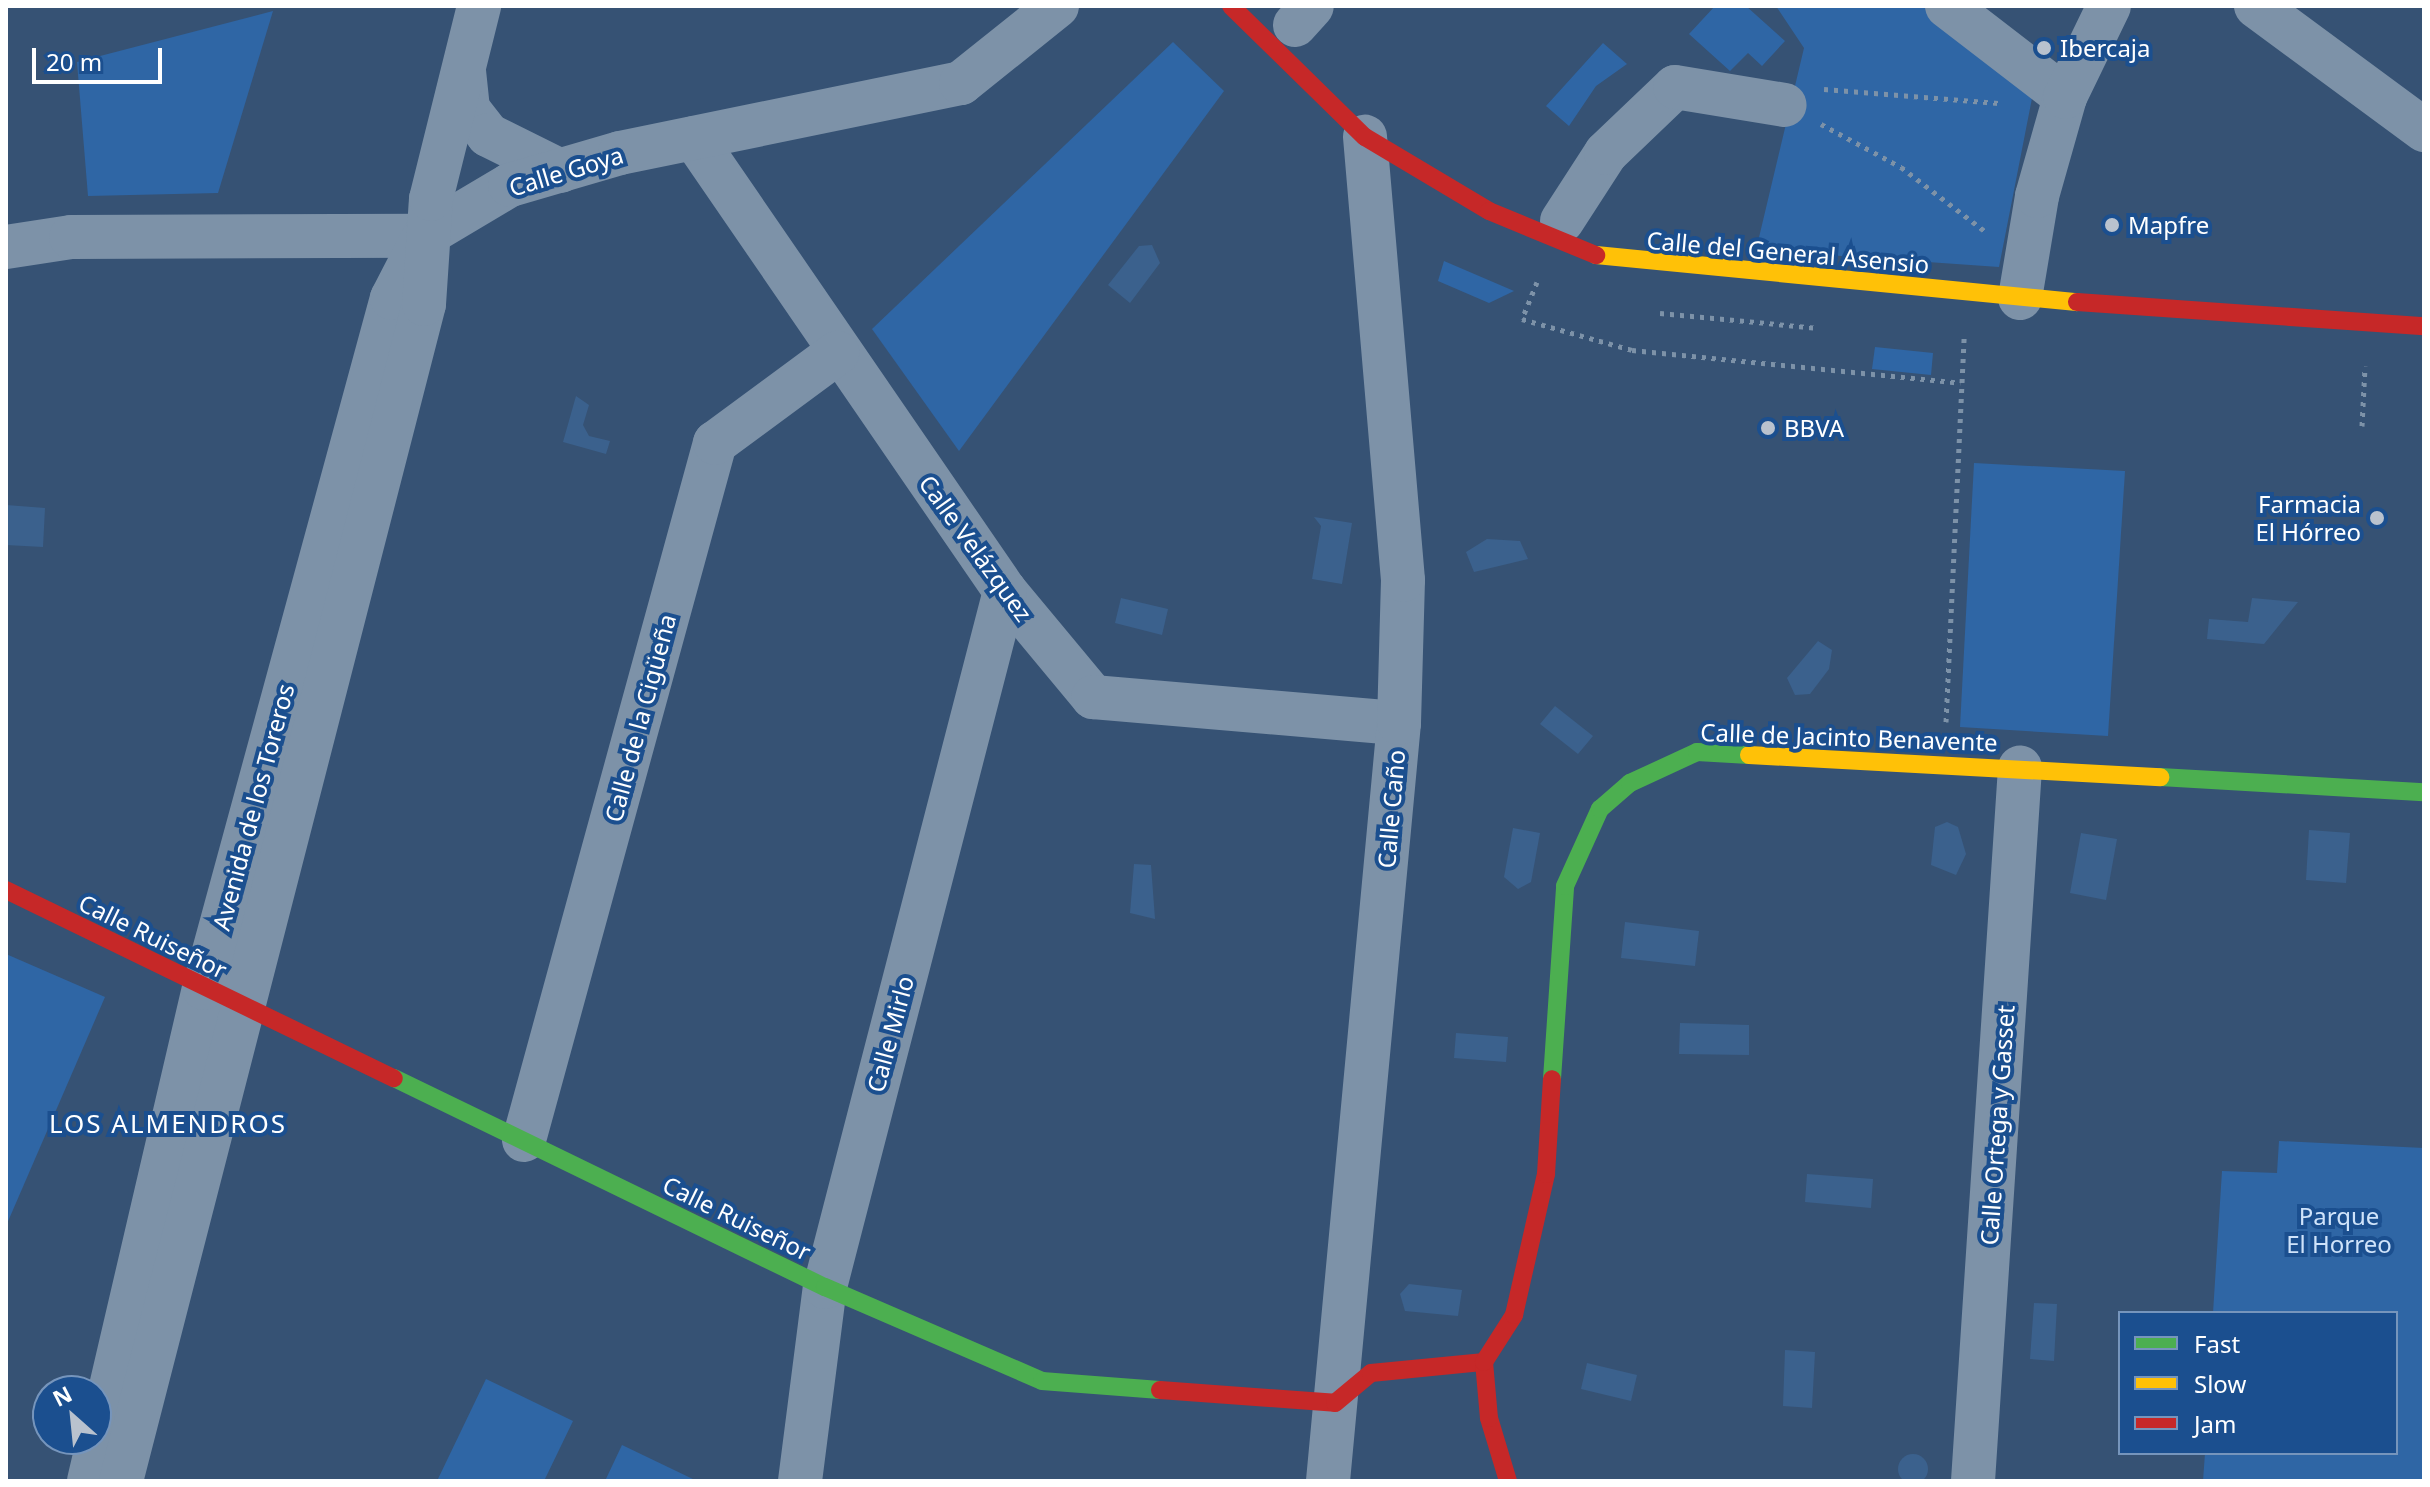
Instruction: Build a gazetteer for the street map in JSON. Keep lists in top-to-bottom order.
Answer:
{
  "streets": {
    "street": [
      "Calle Goya",
      "Calle del General Asensio",
      "Calle Velázquez",
      "Calle de la Cigüeña",
      "Calle de Jacinto Benavente",
      "Avenida de los Toreros",
      "Calle Caño",
      "Calle Ruiseñor",
      "Calle Mirlo",
      "Calle Ortega y Gasset"
    ]
  },
  "crossings": [
    ["Calle Goya", "Calle Velázquez"],
    ["Calle Goya", "Avenida de los Toreros"],
    ["Calle del General Asensio", "Calle Caño"],
    ["Calle Velázquez", "Calle de la Cigüeña"],
    ["Calle Velázquez", "Calle Caño"],
    ["Calle Velázquez", "Calle Mirlo"],
    ["Calle de la Cigüeña", "Calle Ruiseñor"],
    ["Calle de Jacinto Benavente", "Calle Ortega y Gasset"],
    ["Avenida de los Toreros", "Calle Ruiseñor"],
    ["Calle Caño", "Calle Ruiseñor"],
    ["Calle Ruiseñor", "Calle Mirlo"]
  ],
  "districts": ["LOS ALMENDROS"],
  "parks": ["Parque El Horreo"],
  "places": [
    "Ibercaja",
    "Mapfre",
    "BBVA",
    "Farmacia El Hórreo"
  ],
  "legend": ["Fast", "Slow", "Jam"],
  "scale_bar": "20 m",
  "north": "top left"
}
